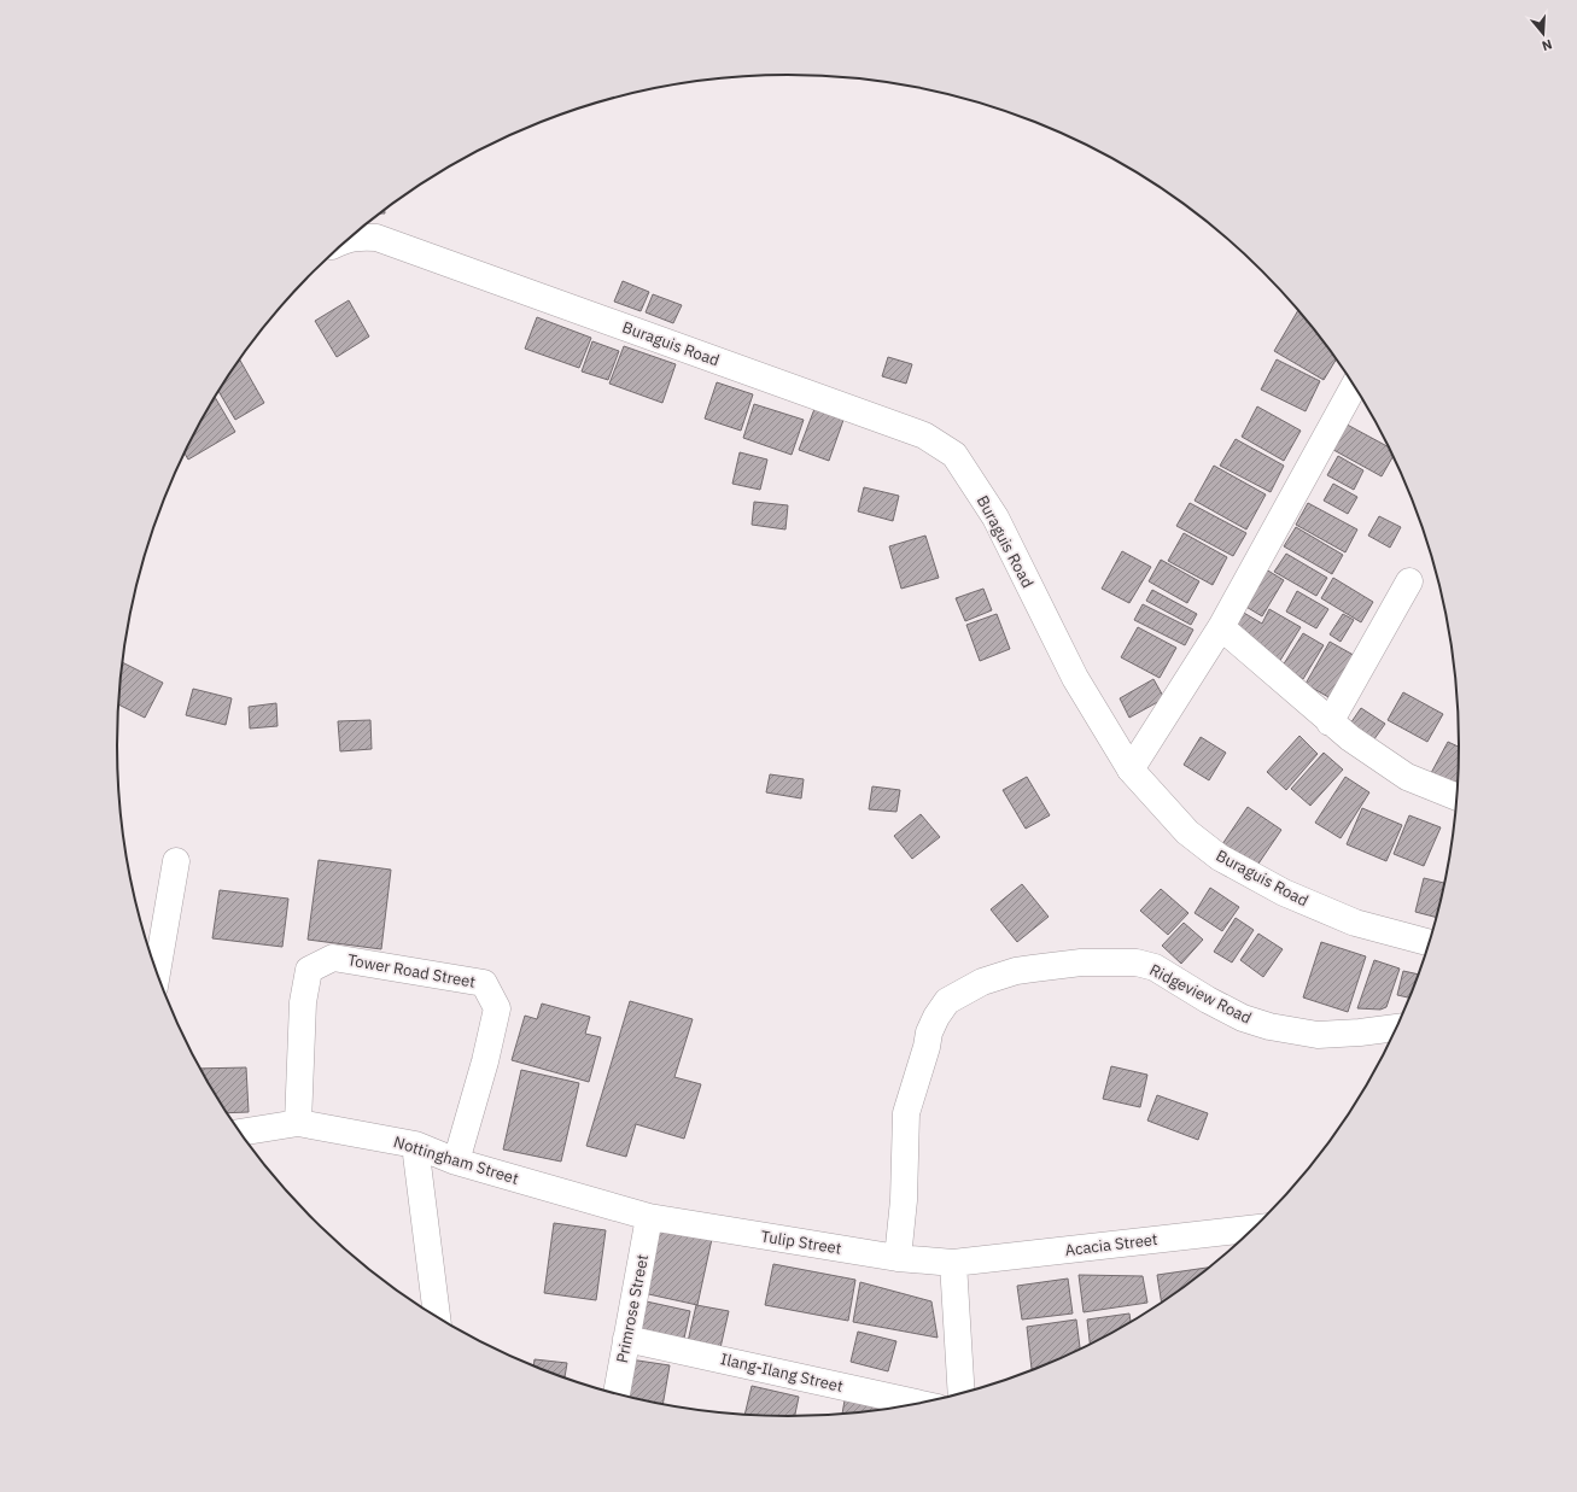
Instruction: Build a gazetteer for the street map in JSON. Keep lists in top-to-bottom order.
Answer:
{
  "streets": {
    "street": [
      "Buraguis Road",
      "Tower Road Street",
      "Ridgeview Road",
      "Nottingham Street",
      "Tulip Street",
      "Acacia Street",
      "Primrose Street",
      "Ilang-Ilang Street"
    ]
  },
  "crossings": [
    ["Tower Road Street", "Nottingham Street"],
    ["Ridgeview Road", "Tulip Street"],
    ["Nottingham Street", "Tulip Street"],
    ["Nottingham Street", "Primrose Street"],
    ["Tulip Street", "Acacia Street"],
    ["Tulip Street", "Primrose Street"],
    ["Primrose Street", "Ilang-Ilang Street"]
  ],
  "north": "bottom"
}
